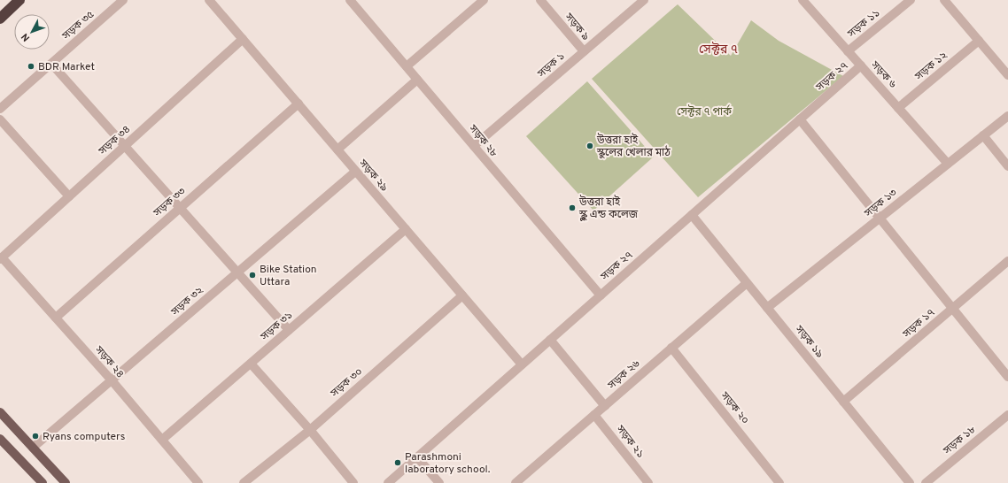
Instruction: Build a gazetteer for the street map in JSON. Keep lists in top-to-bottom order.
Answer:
{
  "streets": {
    "street": [
      "সড়ক ১১",
      "সড়ক ৩৫",
      "সড়ক ৯",
      "সড়ক ১",
      "সড়ক ১২",
      "সড়ক ৬",
      "সড়ক ২৭",
      "সড়ক ৩৪",
      "সড়ক ২৮",
      "সড়ক ২৯",
      "সড়ক ৩৩",
      "সড়ক ১৩",
      "সড়ক ৩২",
      "সড়ক ১৭",
      "সড়ক ৩১",
      "সড়ক ১৯",
      "সড়ক ২৪",
      "সড়ক ২৬",
      "সড়ক ৩০",
      "সড়ক ২০",
      "সড়ক ১৮",
      "সড়ক ২১"
    ]
  },
  "crossings": [
    ["সড়ক ১১", "সড়ক ৬"],
    ["সড়ক ৯", "সড়ক ১"],
    ["সড়ক ১", "সড়ক ২৮"],
    ["সড়ক ১২", "সড়ক ৬"],
    ["সড়ক ৬", "সড়ক ২৭"],
    ["সড়ক ৬", "সড়ক ১৩"],
    ["সড়ক ২৭", "সড়ক ২৮"],
    ["সড়ক ২৭", "সড়ক ২৯"],
    ["সড়ক ২৭", "সড়ক ১৯"],
    ["সড়ক ৩৪", "সড়ক ২৯"],
    ["সড়ক ৩৪", "সড়ক ২৪"],
    ["সড়ক ২৯", "সড়ক ৩৩"],
    ["সড়ক ২৯", "সড়ক ৩২"],
    ["সড়ক ২৯", "সড়ক ৩১"],
    ["সড়ক ২৯", "সড়ক ৩০"],
    ["সড়ক ৩৩", "সড়ক ২৪"],
    ["সড়ক ১৩", "সড়ক ১৯"],
    ["সড়ক ৩২", "সড়ক ২৪"],
    ["সড়ক ১৭", "সড়ক ১৯"],
    ["সড়ক ৩১", "সড়ক ২৪"],
    ["সড়ক ১৯", "সড়ক ২৬"],
    ["সড়ক ২৬", "সড়ক ২০"],
    ["সড়ক ২৬", "সড়ক ২১"]
  ],
  "districts": ["সেক্টর ৭"],
  "parks": ["সেক্টর ৭ পার্ক"],
  "places": [
    "BDR Market",
    "উত্তরা হাই স্কুলের খেলার মাঠ",
    "উত্তরা হাই স্কুল এন্ড কলেজ",
    "Bike Station Uttara",
    "Ryans computers",
    "Parashmoni laboratory school."
  ],
  "north": "bottom left"
}
